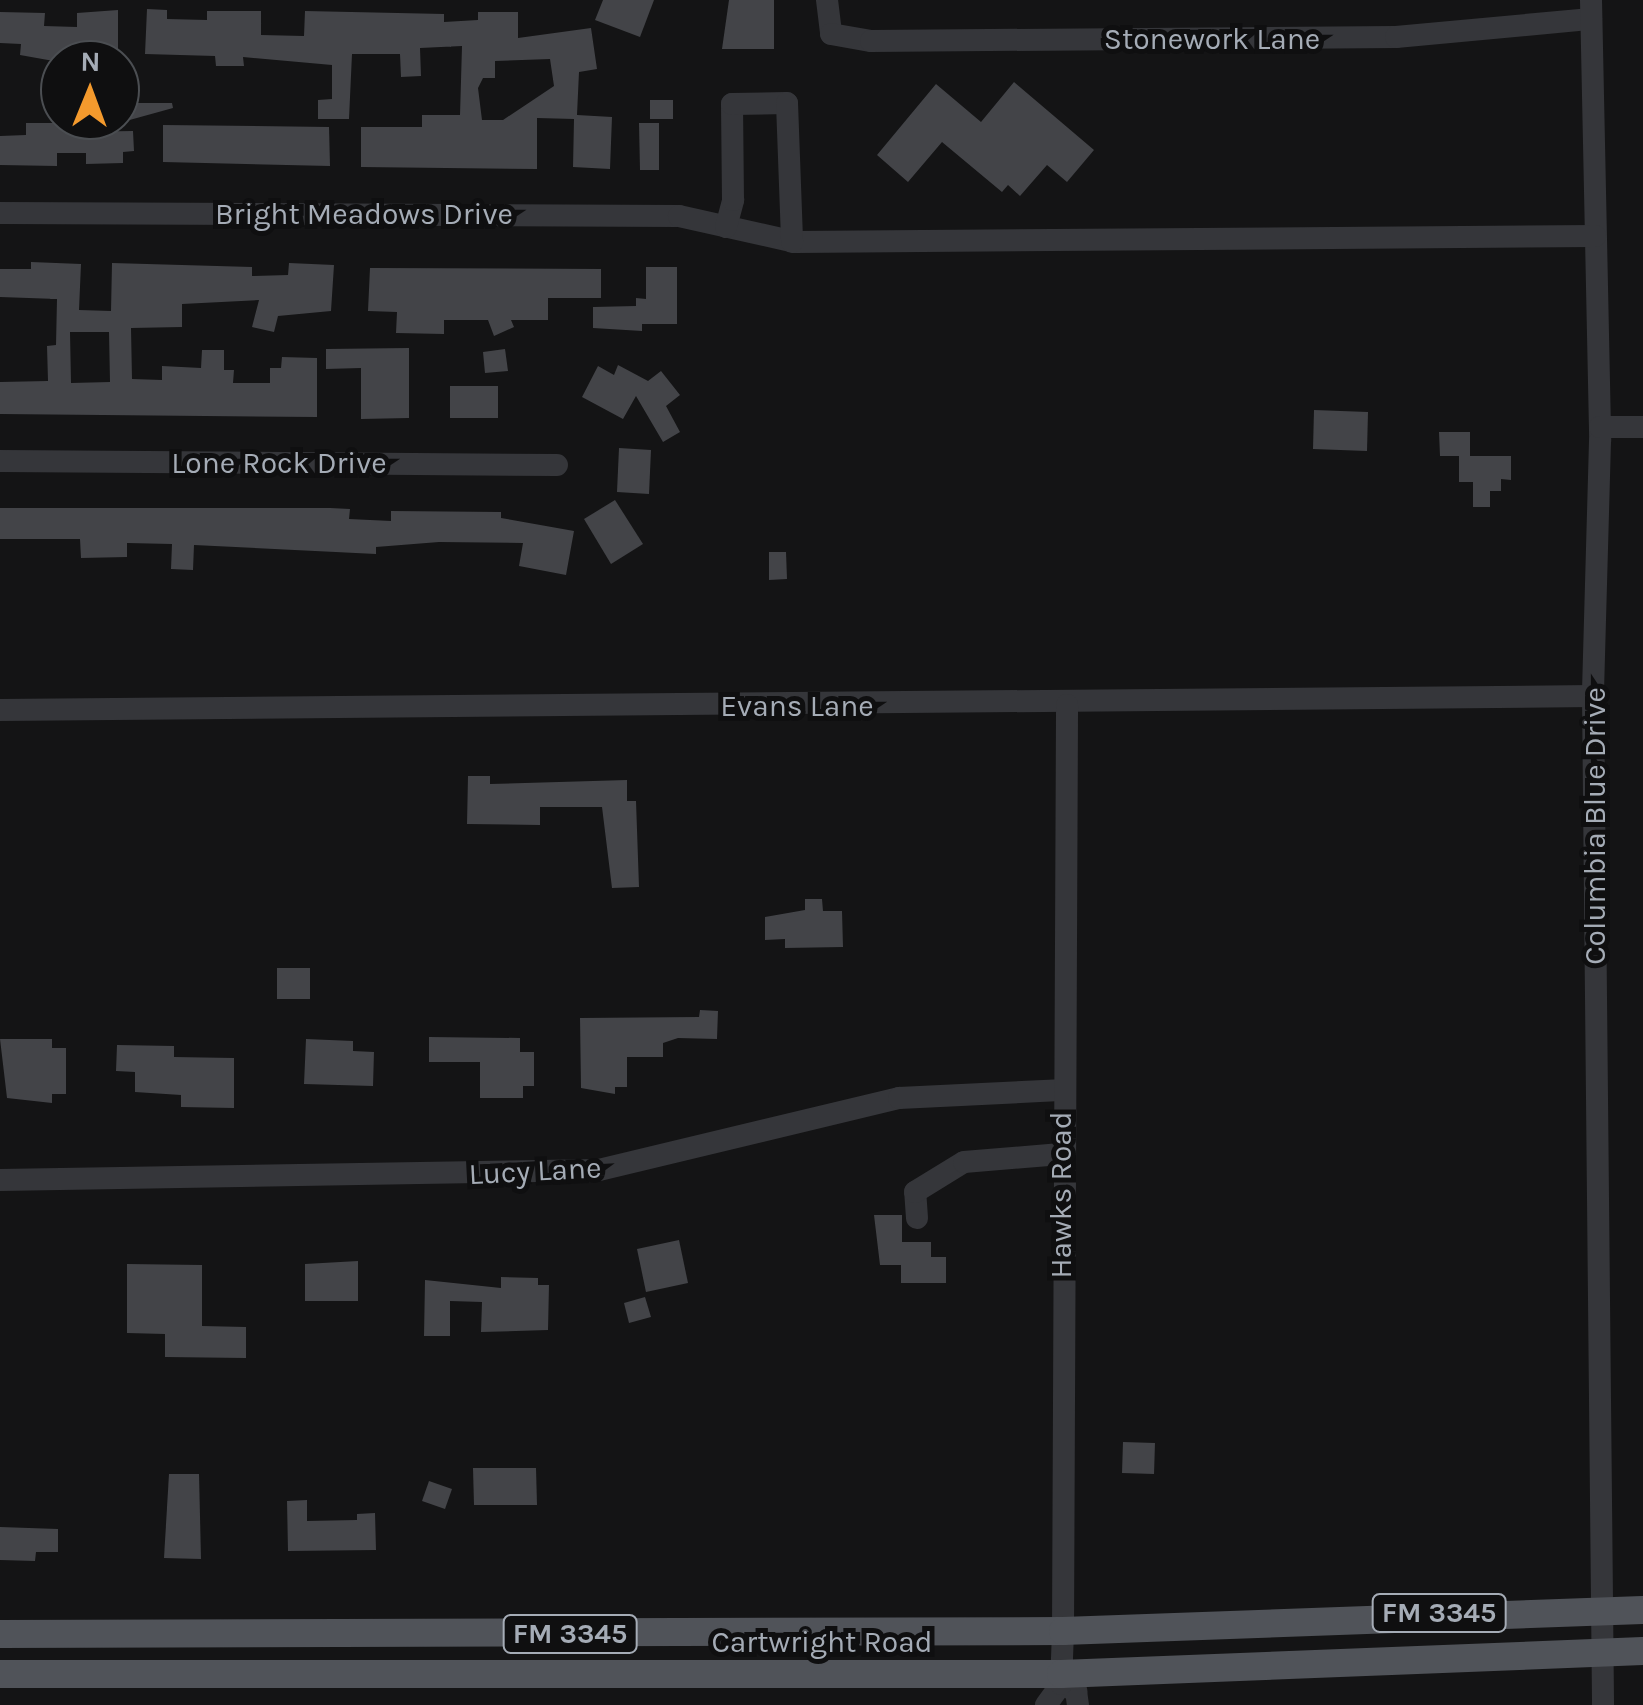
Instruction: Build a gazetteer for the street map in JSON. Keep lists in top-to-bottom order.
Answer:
{
  "streets": {
    "main road": ["FM 3345", "Cartwright Road"],
    "street": [
      "Stonework Lane",
      "Bright Meadows Drive",
      "Lone Rock Drive",
      "Evans Lane",
      "Columbia Blue Drive",
      "Lucy Lane",
      "Hawks Road"
    ]
  },
  "crossings": [
    ["Stonework Lane", "Columbia Blue Drive"],
    ["Bright Meadows Drive", "Columbia Blue Drive"],
    ["Evans Lane", "Columbia Blue Drive"],
    ["Evans Lane", "Hawks Road"],
    ["Columbia Blue Drive", "Cartwright Road"],
    ["Lucy Lane", "Hawks Road"],
    ["Hawks Road", "Cartwright Road"]
  ],
  "north": "top"
}
